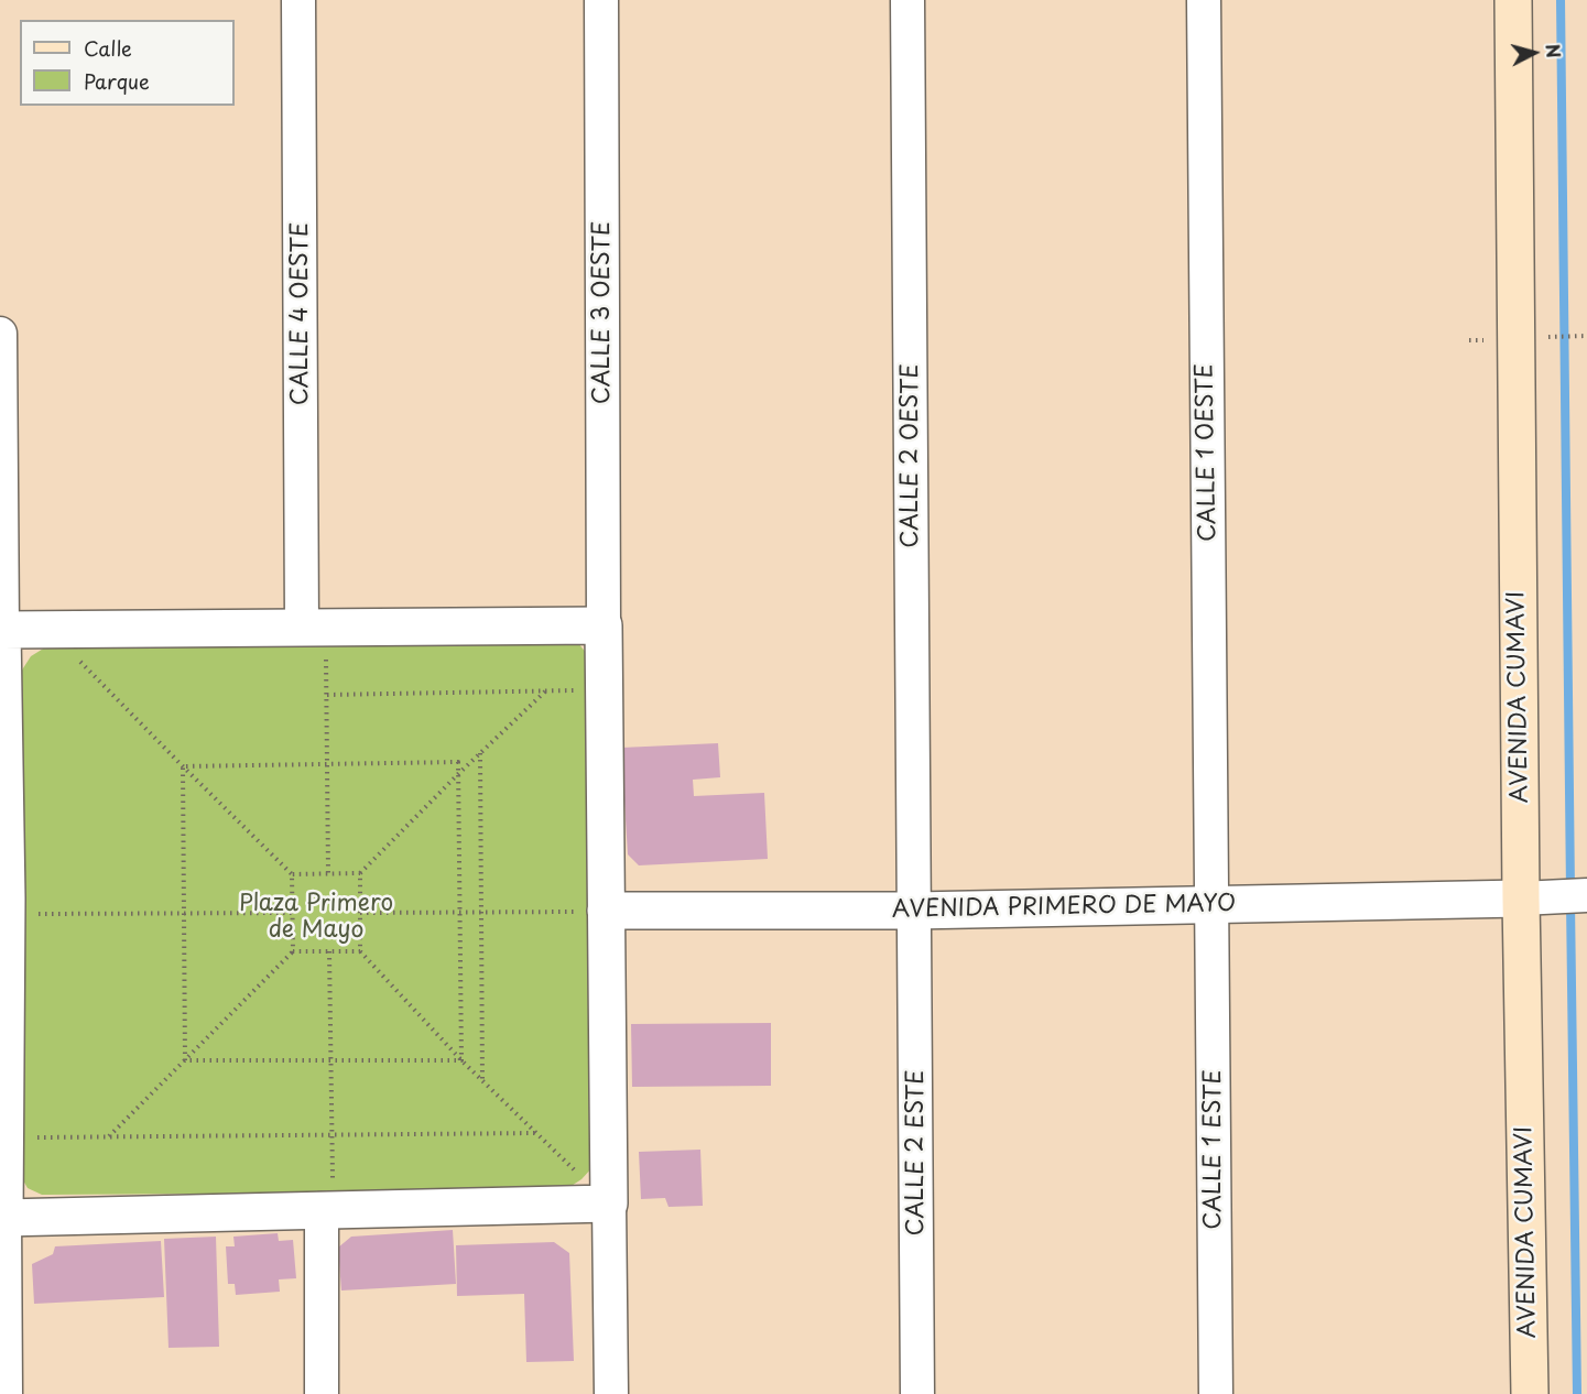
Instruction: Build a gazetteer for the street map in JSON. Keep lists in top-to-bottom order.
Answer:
{
  "streets": {
    "main road": ["AVENIDA CUMAVI"],
    "street": [
      "CALLE 3 OESTE",
      "CALLE 4 OESTE",
      "CALLE 1 OESTE",
      "CALLE 2 OESTE",
      "AVENIDA PRIMERO DE MAYO",
      "CALLE 1 ESTE",
      "CALLE 2 ESTE"
    ]
  },
  "crossings": [
    ["CALLE 1 OESTE", "AVENIDA PRIMERO DE MAYO"],
    ["CALLE 1 OESTE", "CALLE 1 ESTE"],
    ["CALLE 2 OESTE", "AVENIDA PRIMERO DE MAYO"],
    ["CALLE 2 OESTE", "CALLE 2 ESTE"],
    ["AVENIDA CUMAVI", "AVENIDA PRIMERO DE MAYO"],
    ["AVENIDA PRIMERO DE MAYO", "CALLE 1 ESTE"],
    ["AVENIDA PRIMERO DE MAYO", "CALLE 2 ESTE"]
  ],
  "parks": ["Plaza Primero de Mayo"],
  "legend": ["Calle", "Parque"],
  "north": "right"
}
